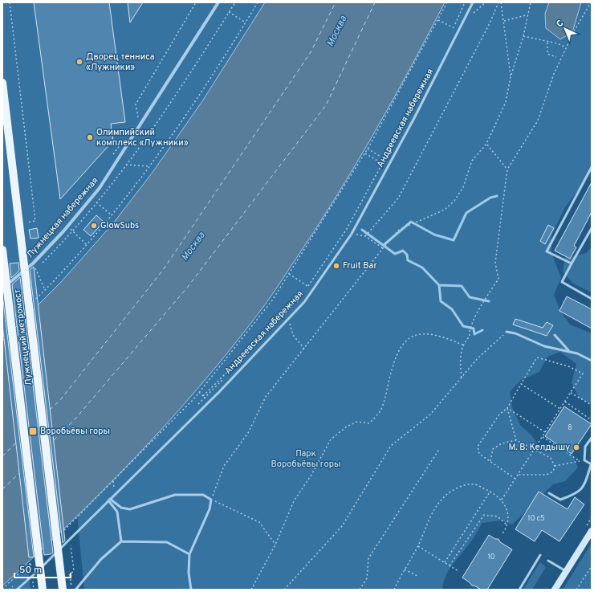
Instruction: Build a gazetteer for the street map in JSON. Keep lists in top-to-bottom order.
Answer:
{
  "streets": {
    "main road": ["Лужнецкий метромост"],
    "street": ["Лужнецкая набережная"],
    "lane": ["Андреевская набережная"]
  },
  "water": ["Москва"],
  "parks": ["Парк Воробьёвы горы"],
  "places": {
    "other": [
      "Дворец тенниса «Лужники»",
      "Олимпийский комплекс «Лужники»",
      "GlowSubs",
      "Fruit Bar",
      "М. В. Келдышу"
    ],
    "transit": ["Воробьёвы горы"]
  },
  "house_numbers": ["8", "10 с5", "10"],
  "scale_bar": "50 m",
  "north": "top left"
}
